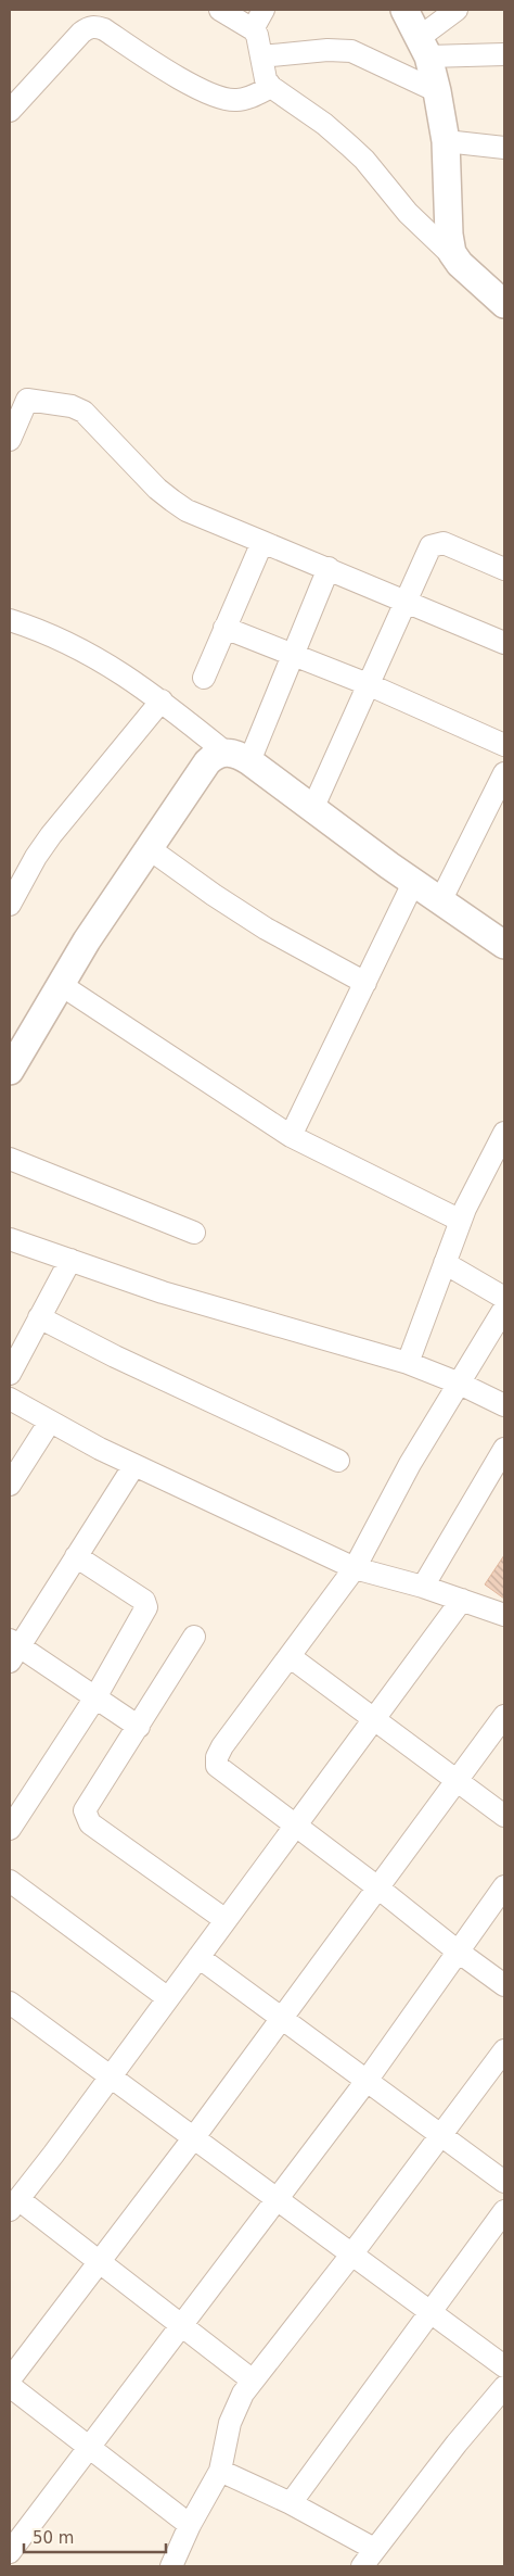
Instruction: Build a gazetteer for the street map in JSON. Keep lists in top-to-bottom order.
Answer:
{
  "scale_bar": "50 m"
}
